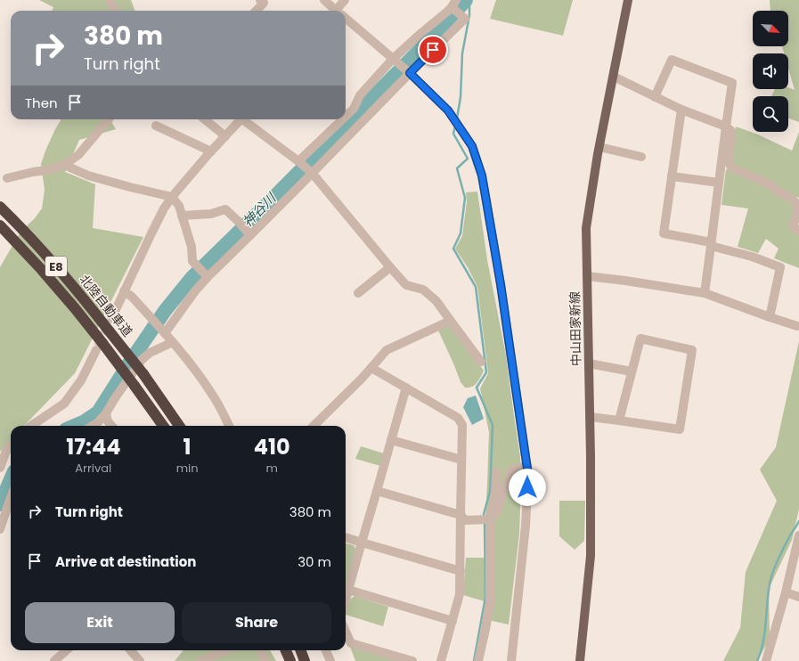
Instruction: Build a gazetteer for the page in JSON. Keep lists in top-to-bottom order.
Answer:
{
  "streets": {
    "highway": ["E8", "北陸自動車道"],
    "main road": ["中山田家新線"]
  },
  "water": ["神谷川"],
  "north": "bottom right",
  "page": {
    "turn": ["380 m", "Turn right"],
    "then": "Then",
    "eta": [
      "17:44",
      "Arrival",
      "1",
      "min",
      "410",
      "m"
    ],
    "list": [
      {
        "name": "Turn right",
        "value": "380 m"
      },
      {
        "name": "Arrive at destination",
        "value": "30 m"
      }
    ],
    "buttons": ["Exit", "Share"]
  }
}
